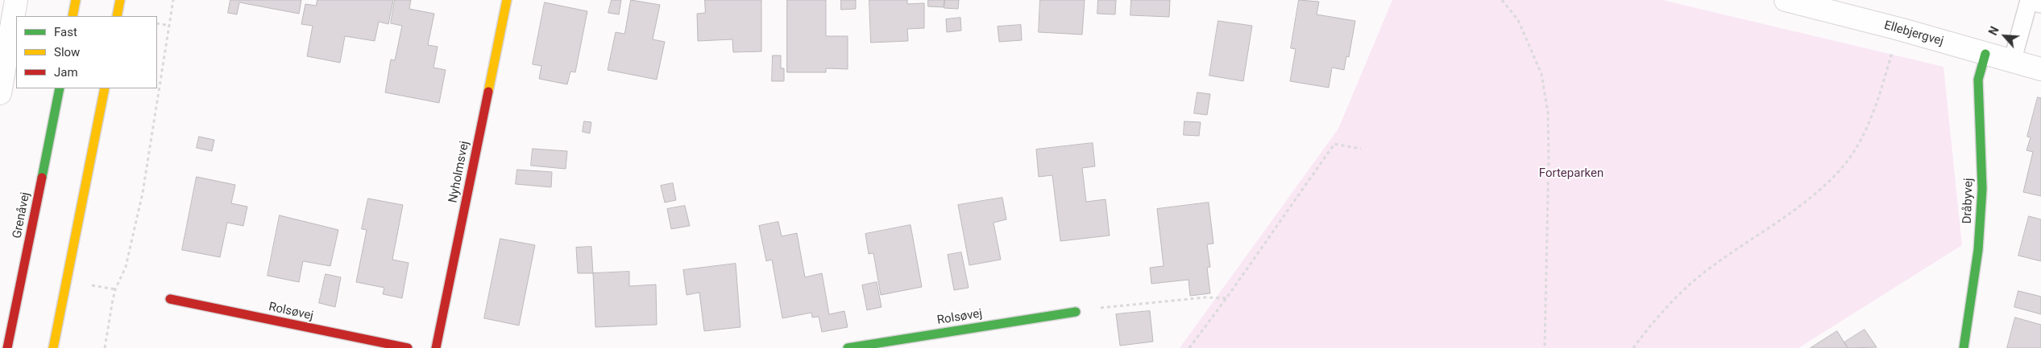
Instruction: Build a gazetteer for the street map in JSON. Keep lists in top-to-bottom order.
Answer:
{
  "streets": {
    "street": [
      "Ellebjergvej",
      "Nyholmsvej",
      "Dråbyvej",
      "Grenåvej",
      "Rolsøvej"
    ]
  },
  "crossings": [
    ["Ellebjergvej", "Dråbyvej"]
  ],
  "parks": ["Forteparken"],
  "legend": ["Fast", "Slow", "Jam"],
  "north": "top left"
}
